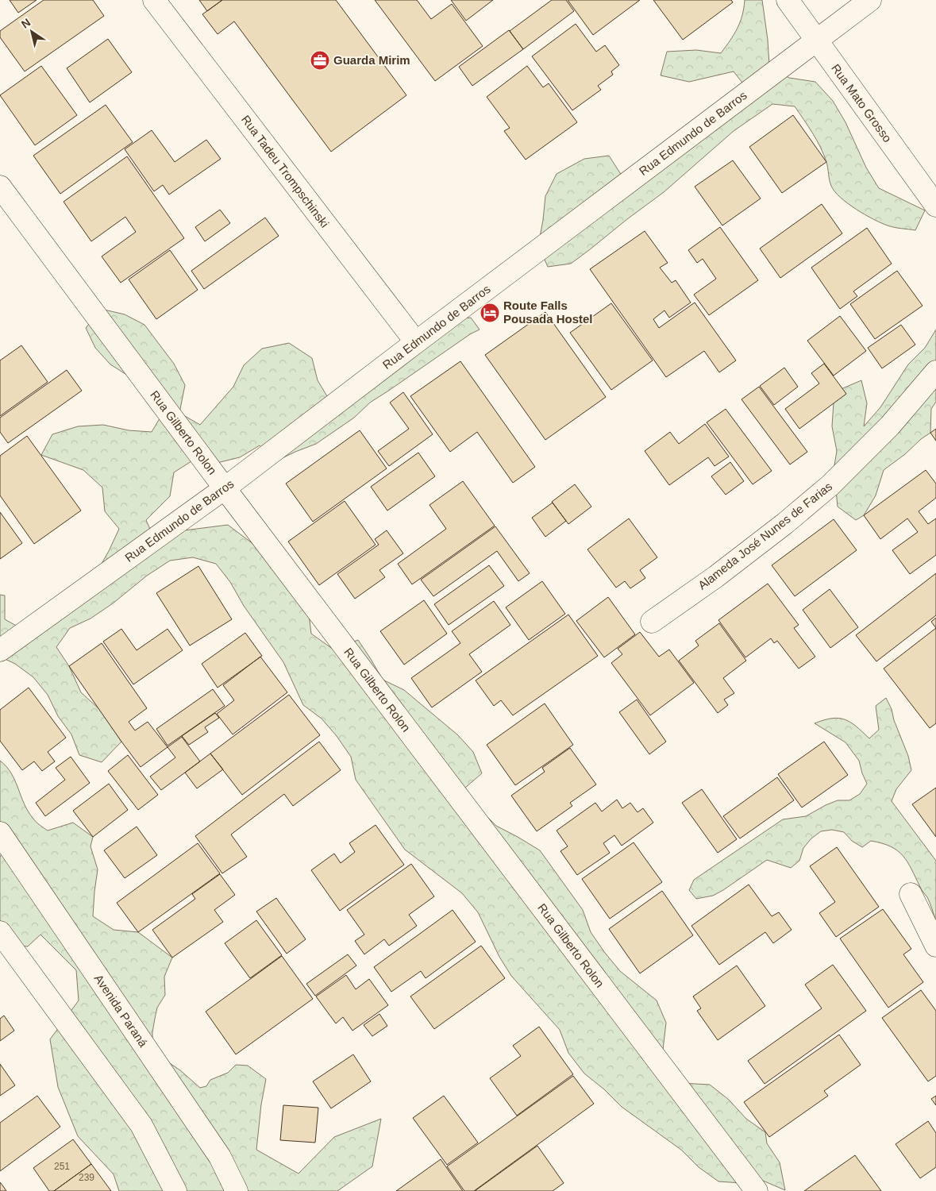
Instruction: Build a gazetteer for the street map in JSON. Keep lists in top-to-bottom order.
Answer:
{
  "streets": {
    "street": [
      "Rua Mato Grosso",
      "Rua Edmundo de Barros",
      "Rua Tadeu Trompschinski",
      "Rua Gilberto Rolon",
      "Alameda José Nunes de Farias",
      "Avenida Paraná"
    ]
  },
  "crossings": [
    ["Rua Mato Grosso", "Rua Edmundo de Barros"],
    ["Rua Edmundo de Barros", "Rua Tadeu Trompschinski"],
    ["Rua Edmundo de Barros", "Rua Gilberto Rolon"]
  ],
  "places": {
    "office": ["Guarda Mirim"],
    "hotel": ["Route Falls Pousada Hostel"]
  },
  "house_numbers": ["251", "239"],
  "north": "top left"
}
